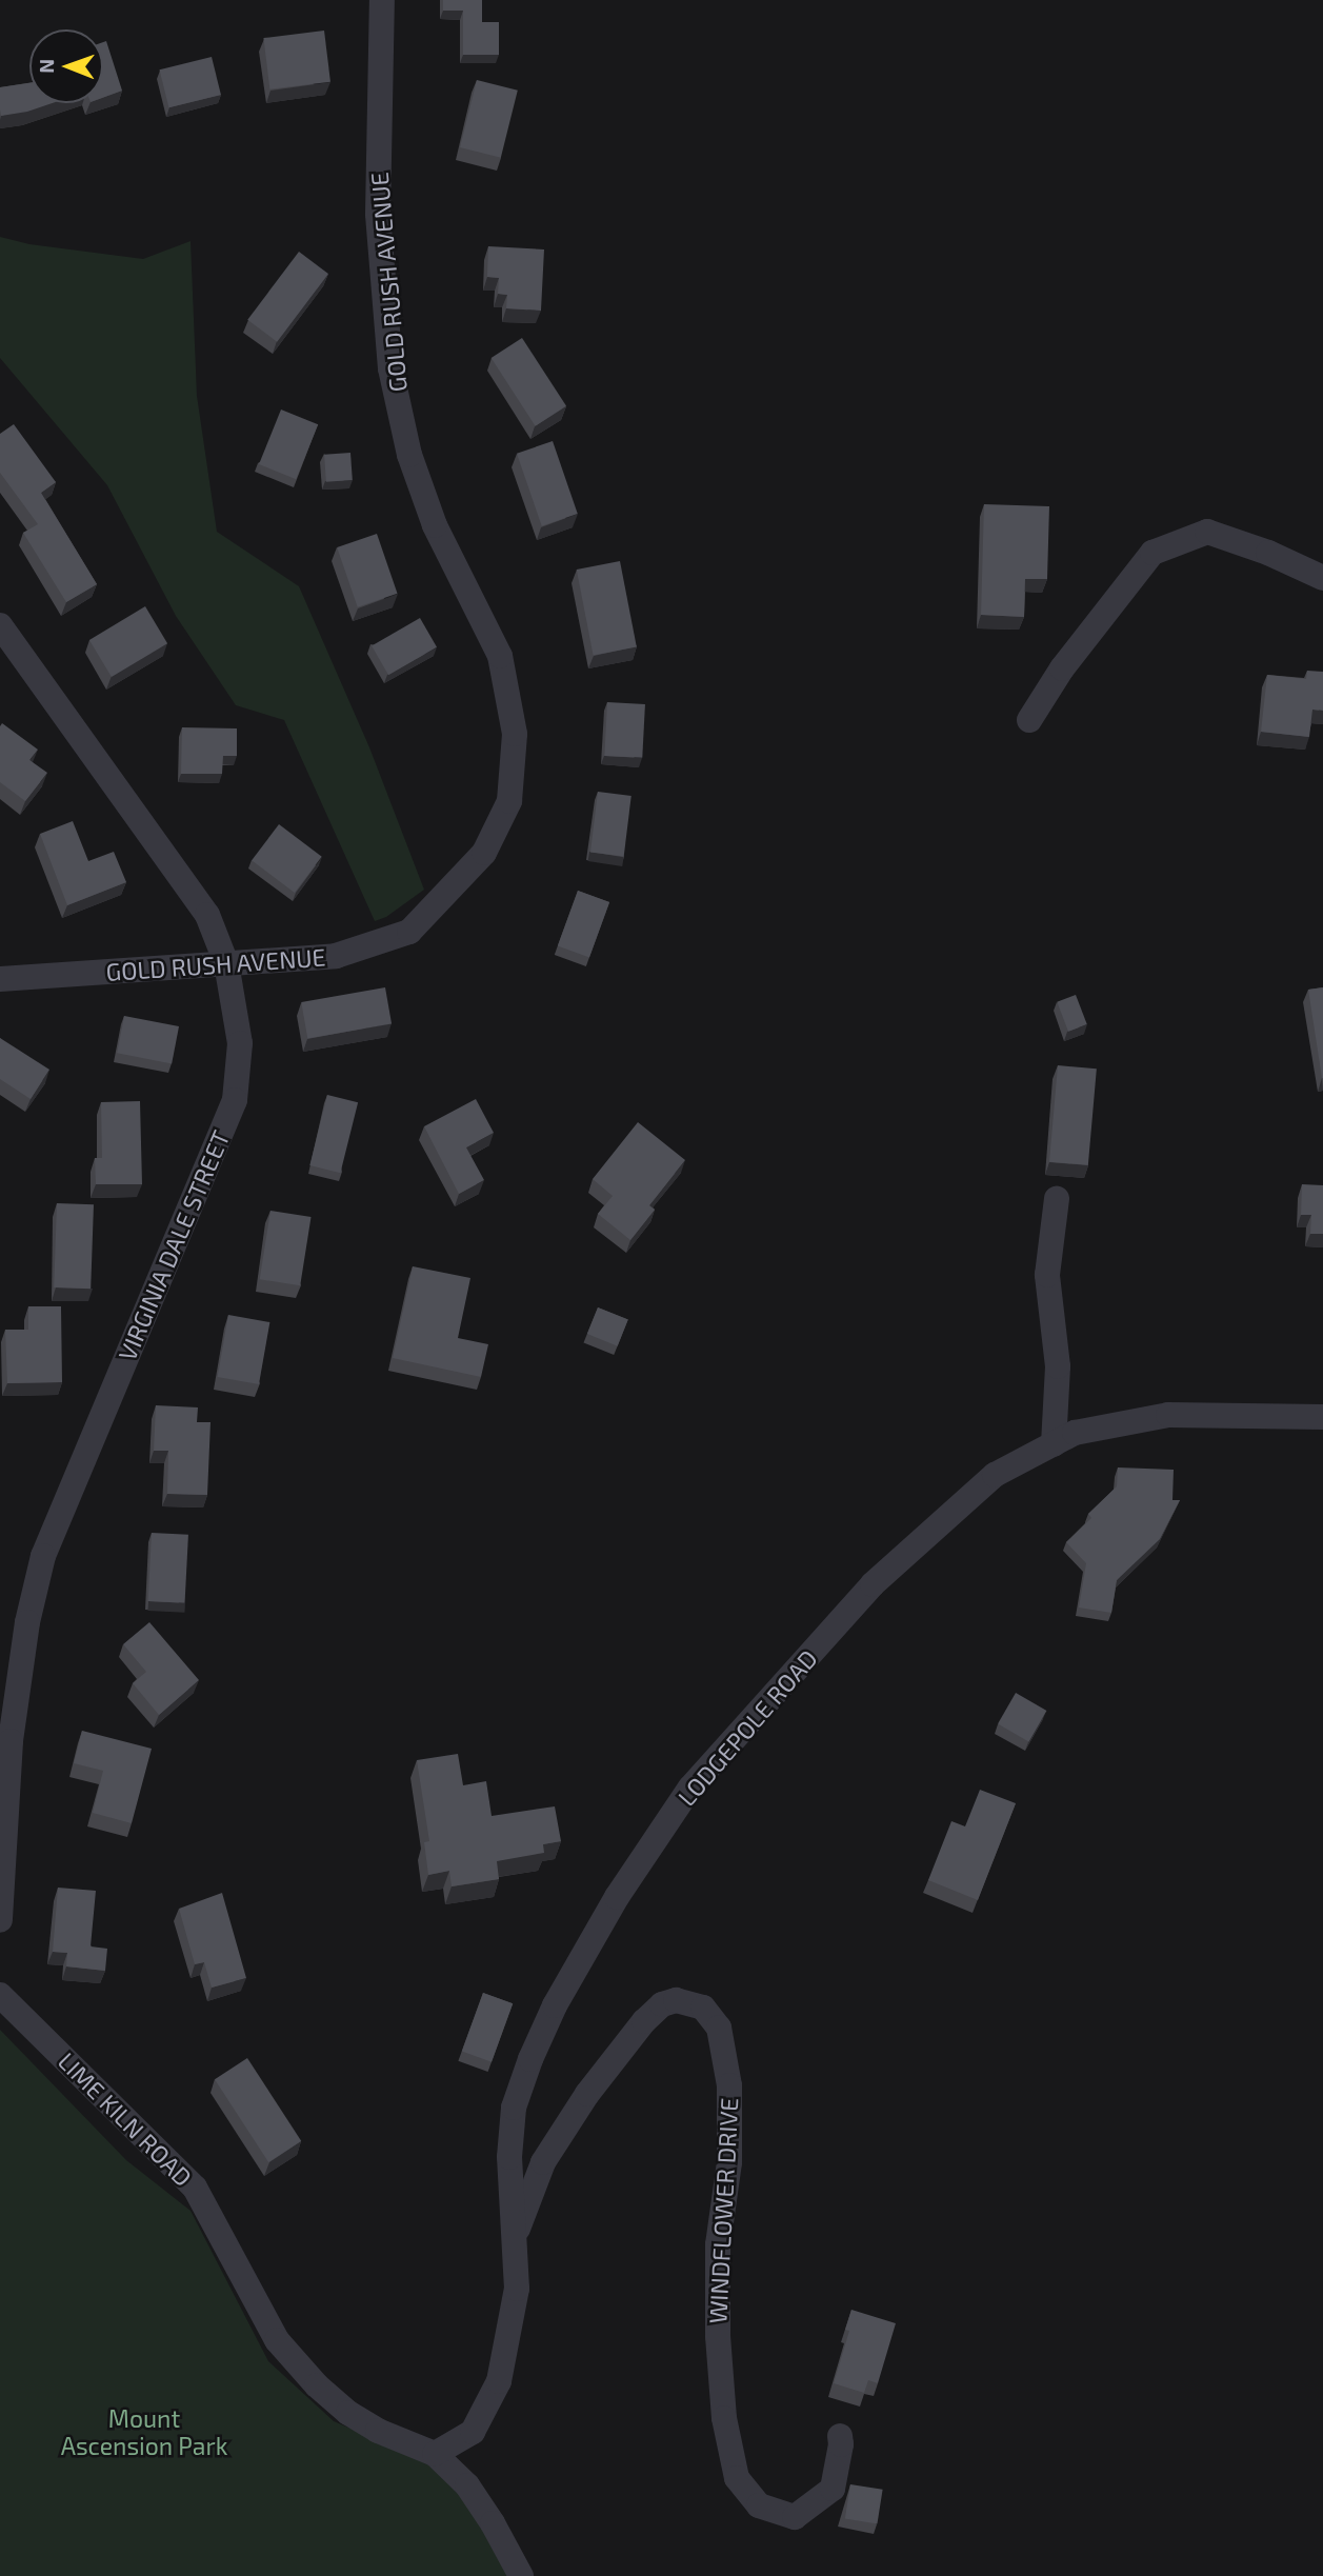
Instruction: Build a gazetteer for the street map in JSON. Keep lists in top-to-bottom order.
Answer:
{
  "streets": {
    "street": [
      "GOLD RUSH AVENUE",
      "VIRGINIA DALE STREET",
      "LODGEPOLE ROAD",
      "LIME KILN ROAD",
      "WINDFLOWER DRIVE"
    ]
  },
  "crossings": [
    ["GOLD RUSH AVENUE", "VIRGINIA DALE STREET"],
    ["LODGEPOLE ROAD", "LIME KILN ROAD"],
    ["LODGEPOLE ROAD", "WINDFLOWER DRIVE"]
  ],
  "parks": ["Mount Ascension Park"],
  "north": "left"
}
